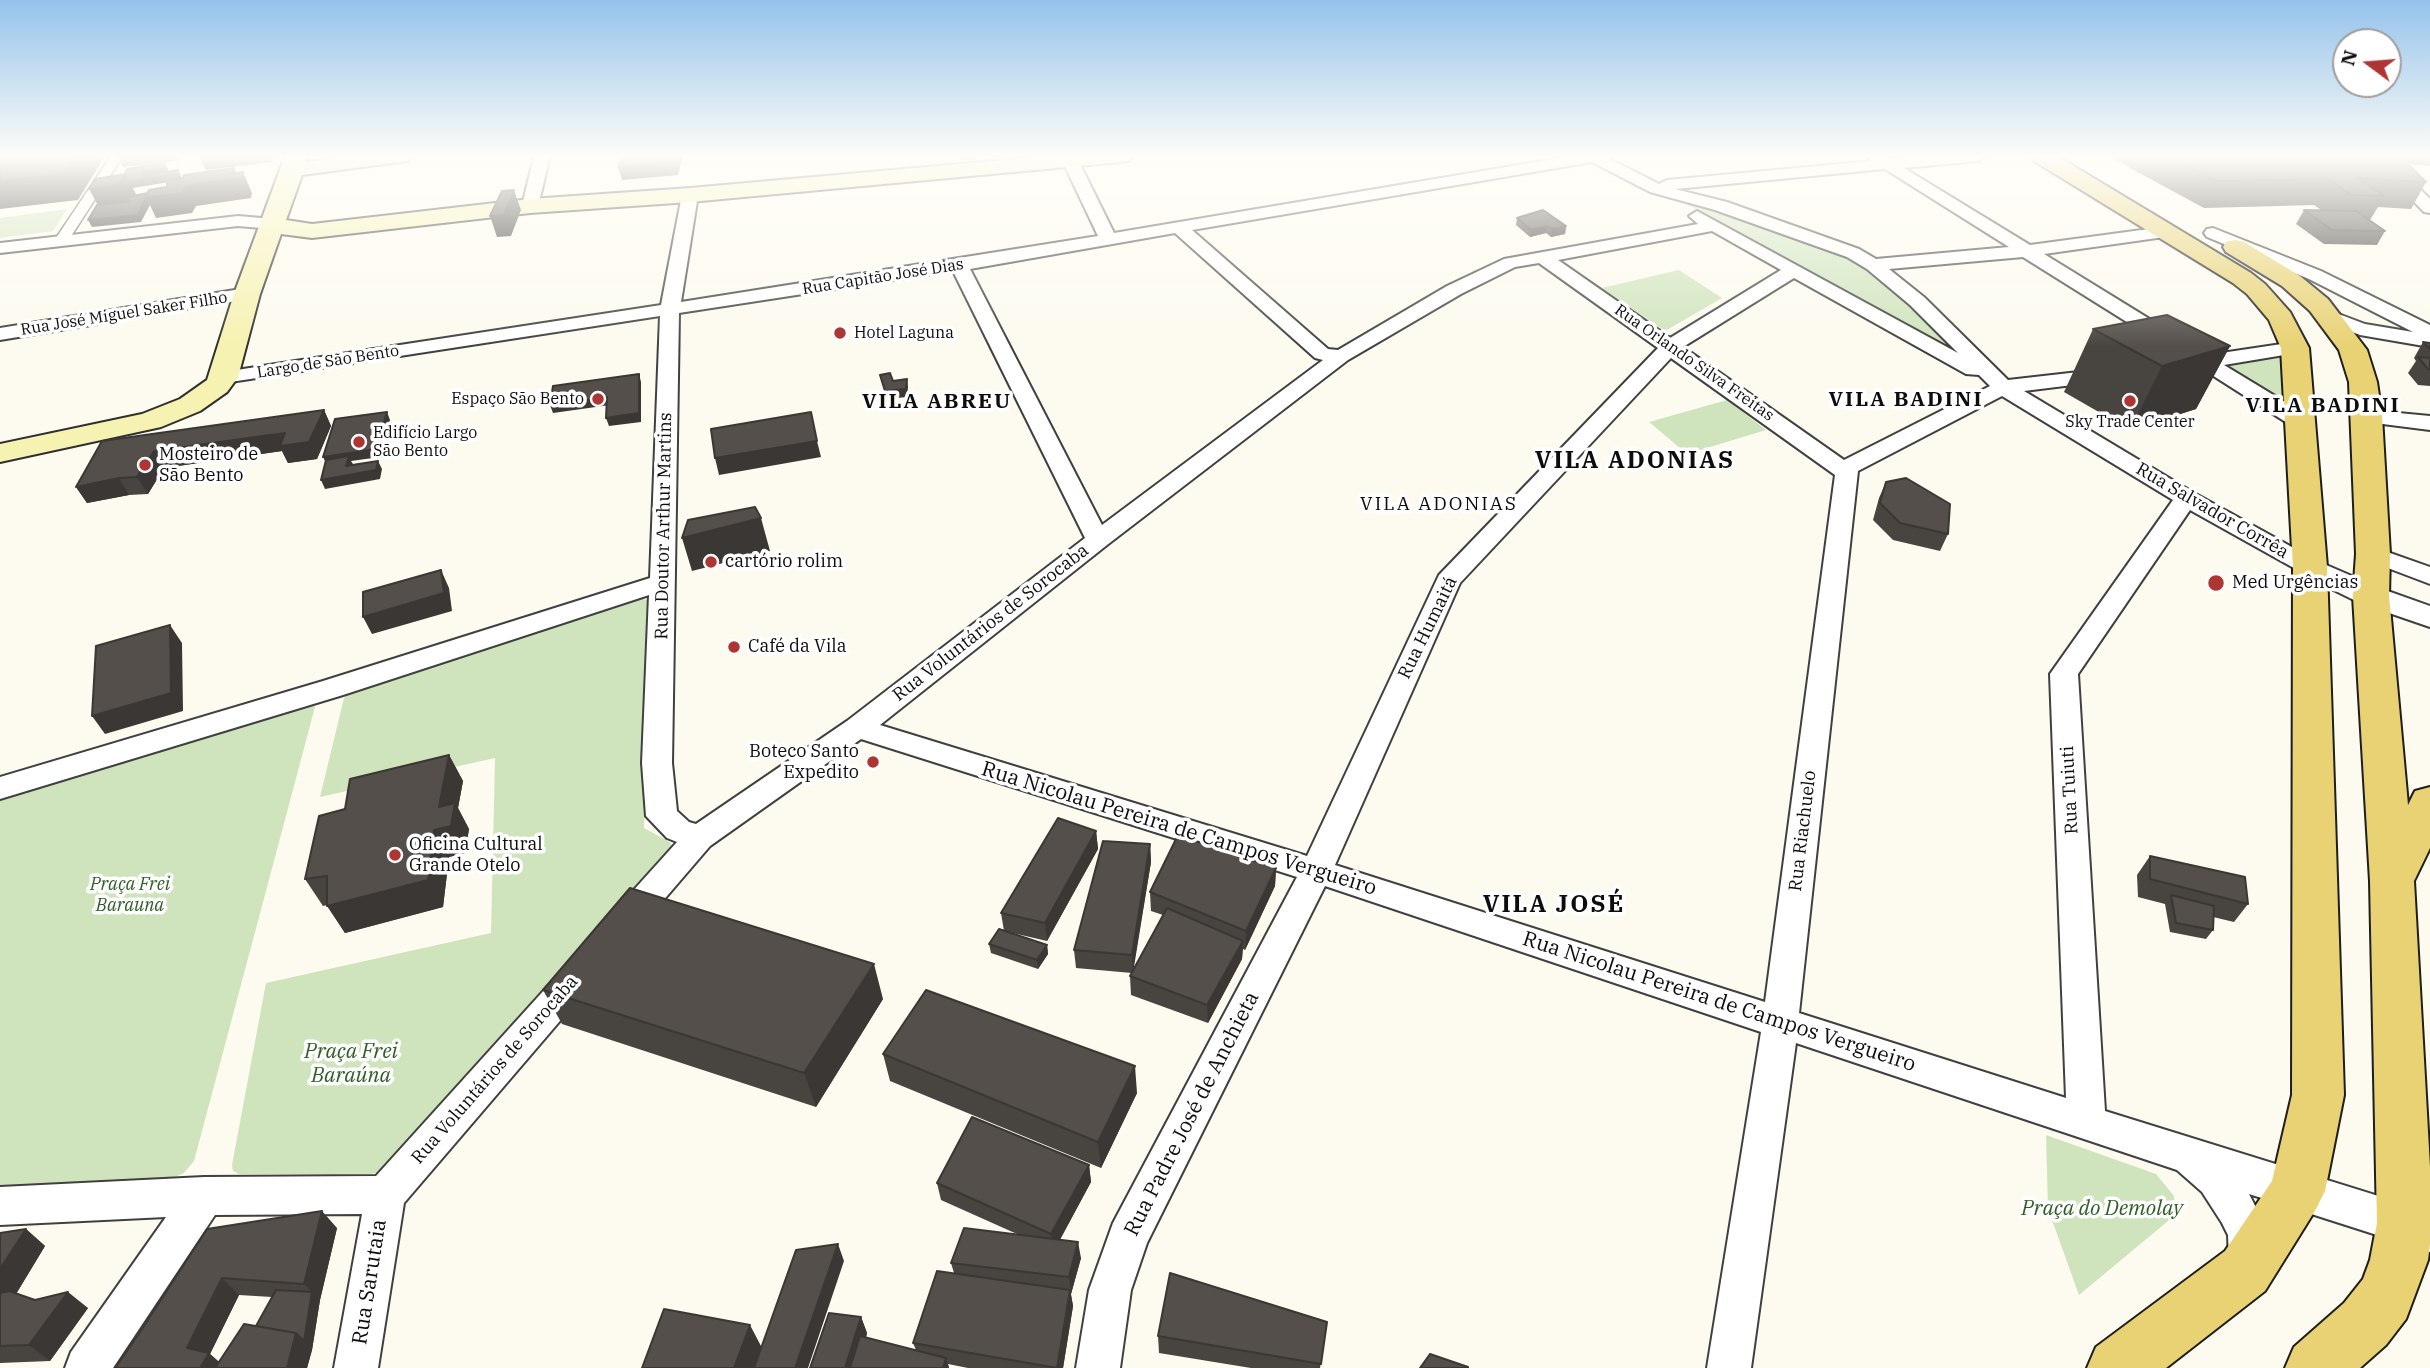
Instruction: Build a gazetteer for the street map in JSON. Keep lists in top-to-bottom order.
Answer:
{
  "streets": {
    "street": [
      "Rua Capitão José Dias",
      "Rua José Miguel Saker Filho",
      "Largo de São Bento",
      "Rua Orlando Silva Freitas",
      "Rua Salvador Corrêa",
      "Rua Doutor Arthur Martins",
      "Rua Voluntários de Sorocaba",
      "Rua Humaitá",
      "Rua Tuiuti",
      "Rua Nicolau Pereira de Campos Vergueiro",
      "Rua Riachuelo",
      "Rua Padre José de Anchieta",
      "Rua Sarutaia"
    ]
  },
  "crossings": [
    ["Rua Capitão José Dias", "Largo de São Bento"],
    ["Rua Capitão José Dias", "Rua Doutor Arthur Martins"],
    ["Largo de São Bento", "Rua Doutor Arthur Martins"],
    ["Rua Orlando Silva Freitas", "Rua Voluntários de Sorocaba"],
    ["Rua Orlando Silva Freitas", "Rua Humaitá"],
    ["Rua Orlando Silva Freitas", "Rua Riachuelo"],
    ["Rua Salvador Corrêa", "Rua Voluntários de Sorocaba"],
    ["Rua Salvador Corrêa", "Rua Humaitá"],
    ["Rua Salvador Corrêa", "Rua Tuiuti"],
    ["Rua Doutor Arthur Martins", "Rua Voluntários de Sorocaba"],
    ["Rua Voluntários de Sorocaba", "Rua Nicolau Pereira de Campos Vergueiro"],
    ["Rua Voluntários de Sorocaba", "Rua Sarutaia"],
    ["Rua Humaitá", "Rua Nicolau Pereira de Campos Vergueiro"],
    ["Rua Humaitá", "Rua Padre José de Anchieta"],
    ["Rua Tuiuti", "Rua Nicolau Pereira de Campos Vergueiro"],
    ["Rua Nicolau Pereira de Campos Vergueiro", "Rua Riachuelo"],
    ["Rua Nicolau Pereira de Campos Vergueiro", "Rua Padre José de Anchieta"]
  ],
  "districts": [
    "VILA BADINI",
    "VILA ABREU",
    "VILA BADINI",
    "VILA ADONIAS",
    "VILA ADONIAS",
    "VILA JOSÉ"
  ],
  "parks": ["Praça Frei Barauna", "Praça Frei Baraúna", "Praça do Demolay"],
  "places": [
    "Hotel Laguna",
    "Espaço São Bento",
    "Sky Trade Center",
    "Edifício Largo São Bento",
    "Mosteiro de São Bento",
    "cartório rolim",
    "Med Urgências",
    "Café da Vila",
    "Boteco Santo Expedito",
    "Oficina Cultural Grande Otelo"
  ],
  "north": "left"
}
